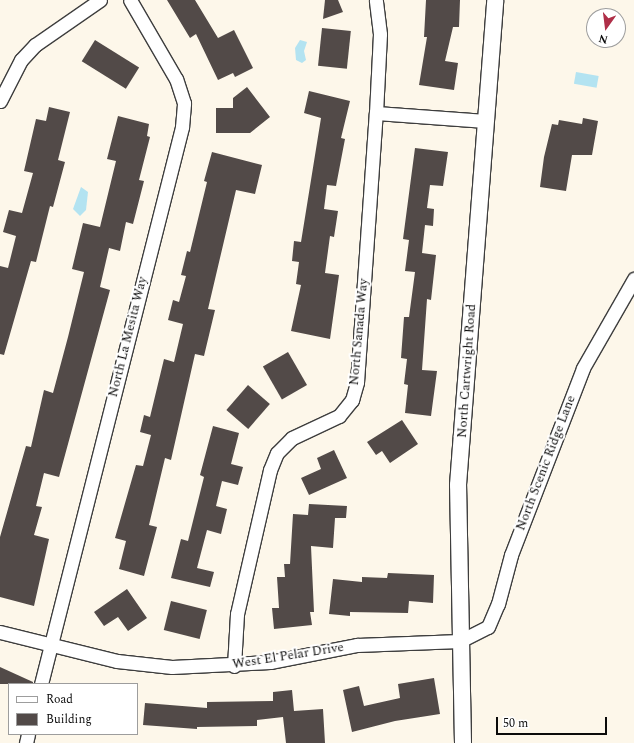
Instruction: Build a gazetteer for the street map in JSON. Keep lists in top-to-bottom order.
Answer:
{
  "streets": {
    "street": [
      "North Sanada Way",
      "North La Mesita Way",
      "North Cartwright Road",
      "North Scenic Ridge Lane",
      "West El Pelar Drive"
    ]
  },
  "crossings": [
    ["North Sanada Way", "West El Pelar Drive"],
    ["North La Mesita Way", "West El Pelar Drive"],
    ["North Cartwright Road", "North Scenic Ridge Lane"],
    ["North Cartwright Road", "West El Pelar Drive"],
    ["North Scenic Ridge Lane", "West El Pelar Drive"]
  ],
  "legend": ["Road", "Building"],
  "scale_bar": "50 m",
  "north": "bottom"
}
